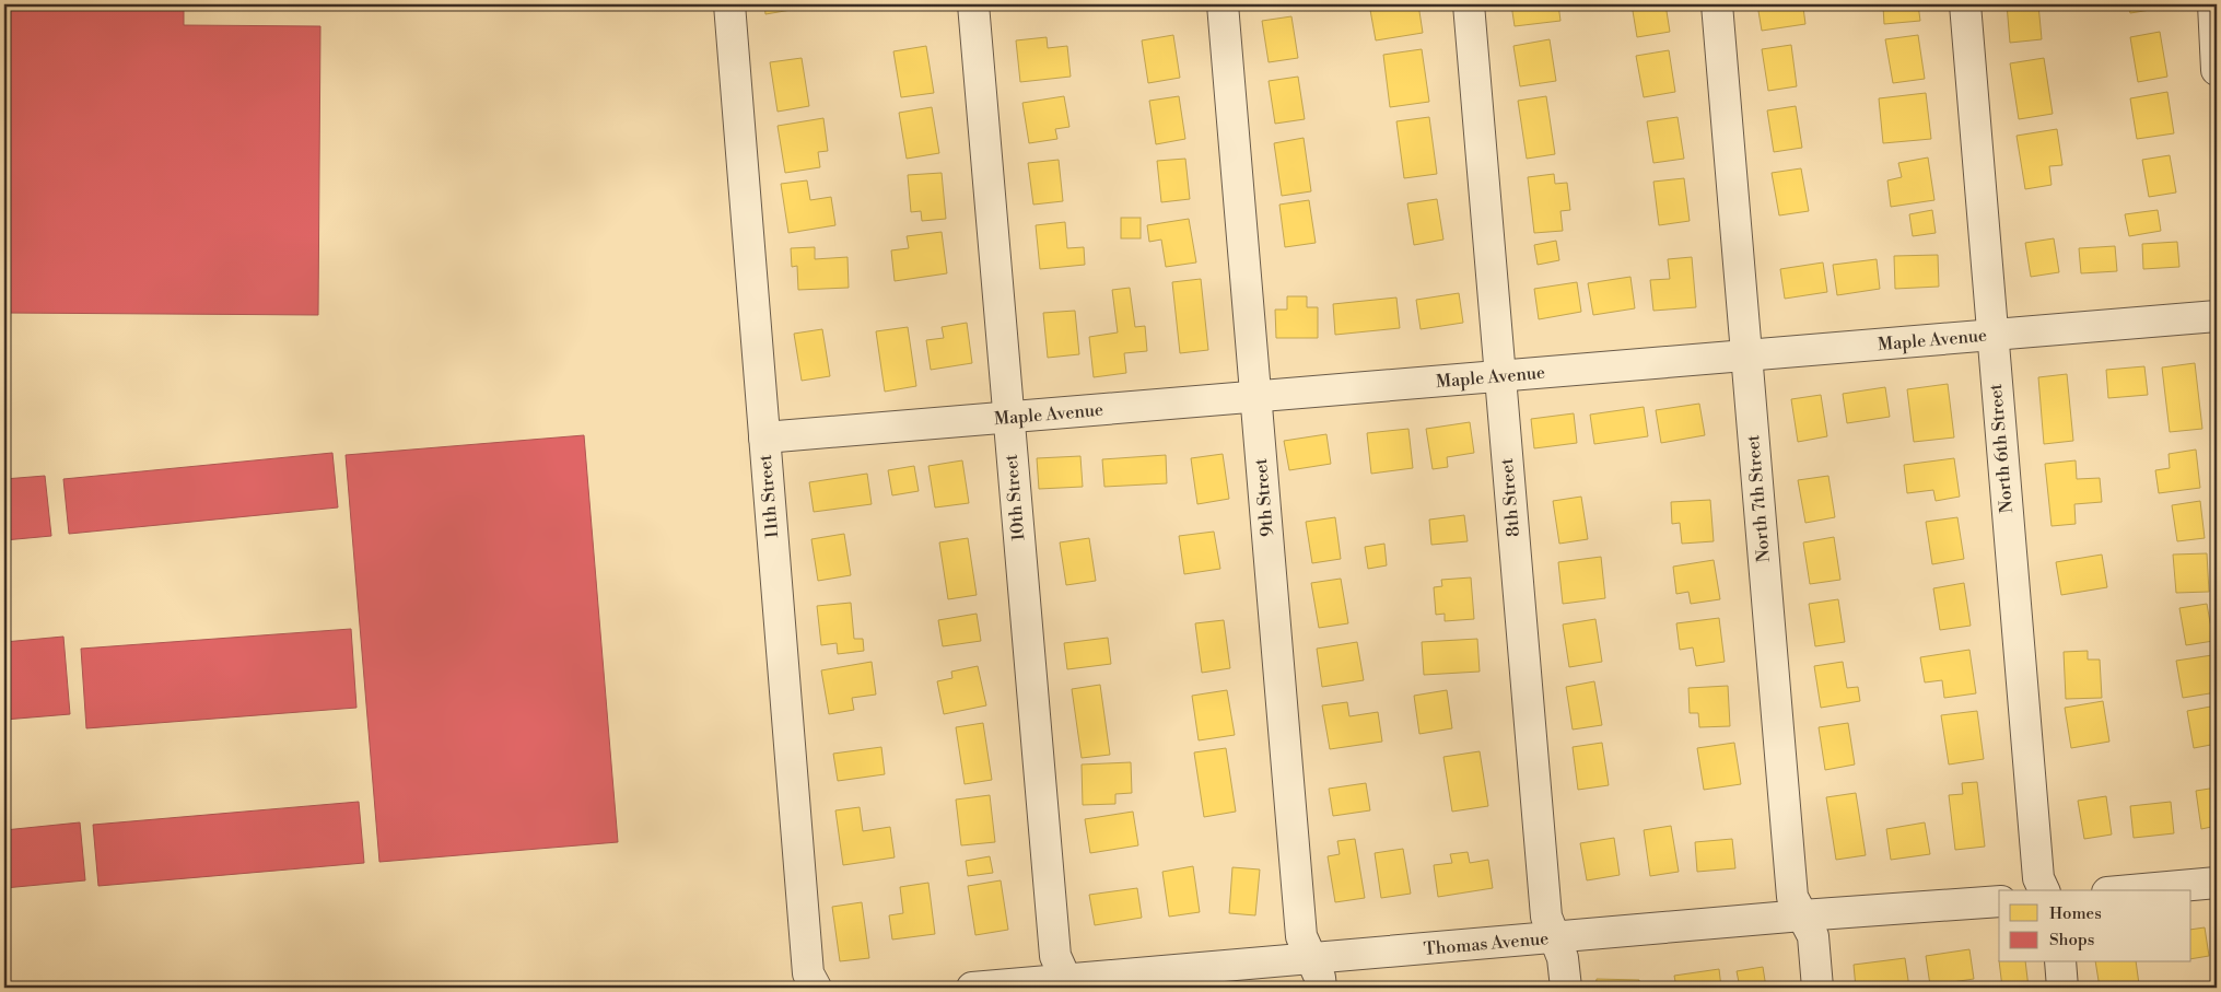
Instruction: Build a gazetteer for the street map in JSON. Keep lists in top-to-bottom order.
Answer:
{
  "streets": {
    "street": [
      "Maple Avenue",
      "North 6th Street",
      "11th Street",
      "10th Street",
      "9th Street",
      "8th Street",
      "North 7th Street",
      "Thomas Avenue"
    ]
  },
  "crossings": [
    ["Maple Avenue", "North 6th Street"],
    ["Maple Avenue", "11th Street"],
    ["Maple Avenue", "10th Street"],
    ["Maple Avenue", "9th Street"],
    ["Maple Avenue", "8th Street"],
    ["Maple Avenue", "North 7th Street"],
    ["10th Street", "Thomas Avenue"],
    ["9th Street", "Thomas Avenue"],
    ["8th Street", "Thomas Avenue"],
    ["North 7th Street", "Thomas Avenue"]
  ],
  "legend": ["Homes", "Shops"]
}
